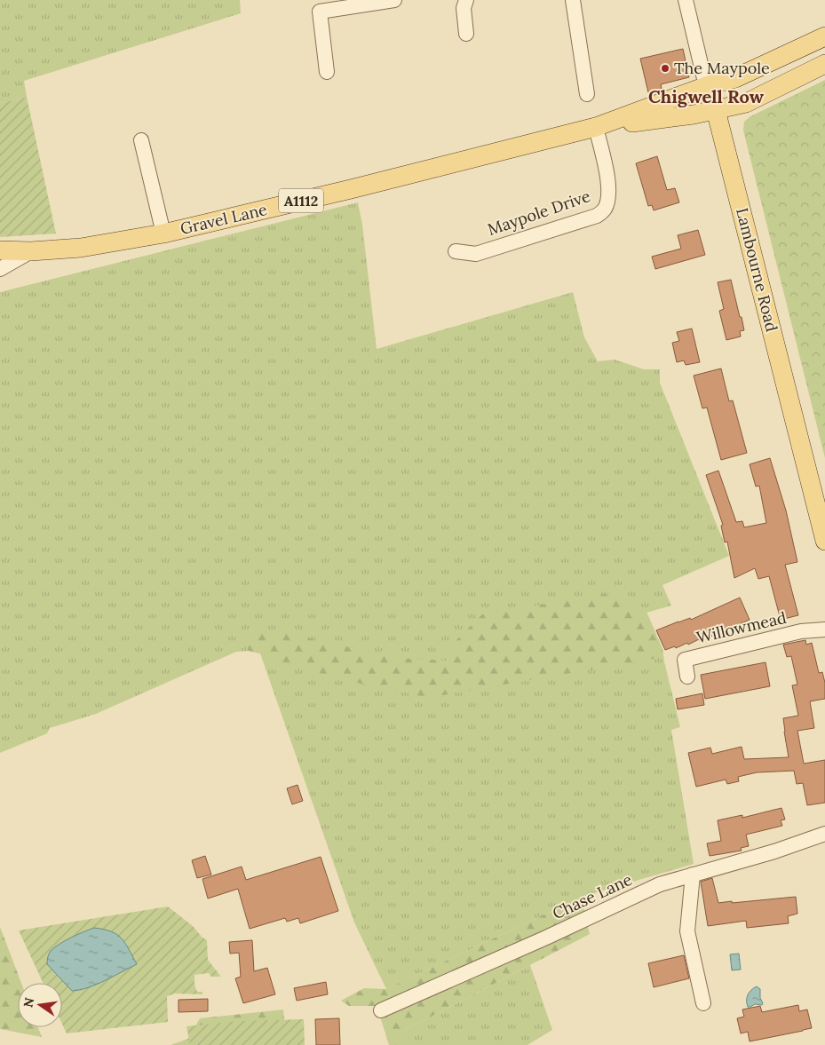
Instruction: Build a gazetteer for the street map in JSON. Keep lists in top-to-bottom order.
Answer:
{
  "streets": {
    "main road": ["A1112", "Gravel Lane", "Lambourne Road"],
    "street": ["Maypole Drive", "Willowmead", "Chase Lane"]
  },
  "crossings": [
    ["A1112", "Gravel Lane"],
    ["A1112", "Lambourne Road"],
    ["Maypole Drive", "Gravel Lane"],
    ["Gravel Lane", "Lambourne Road"]
  ],
  "districts": ["Chigwell Row"],
  "places": ["The Maypole"],
  "north": "left"
}
